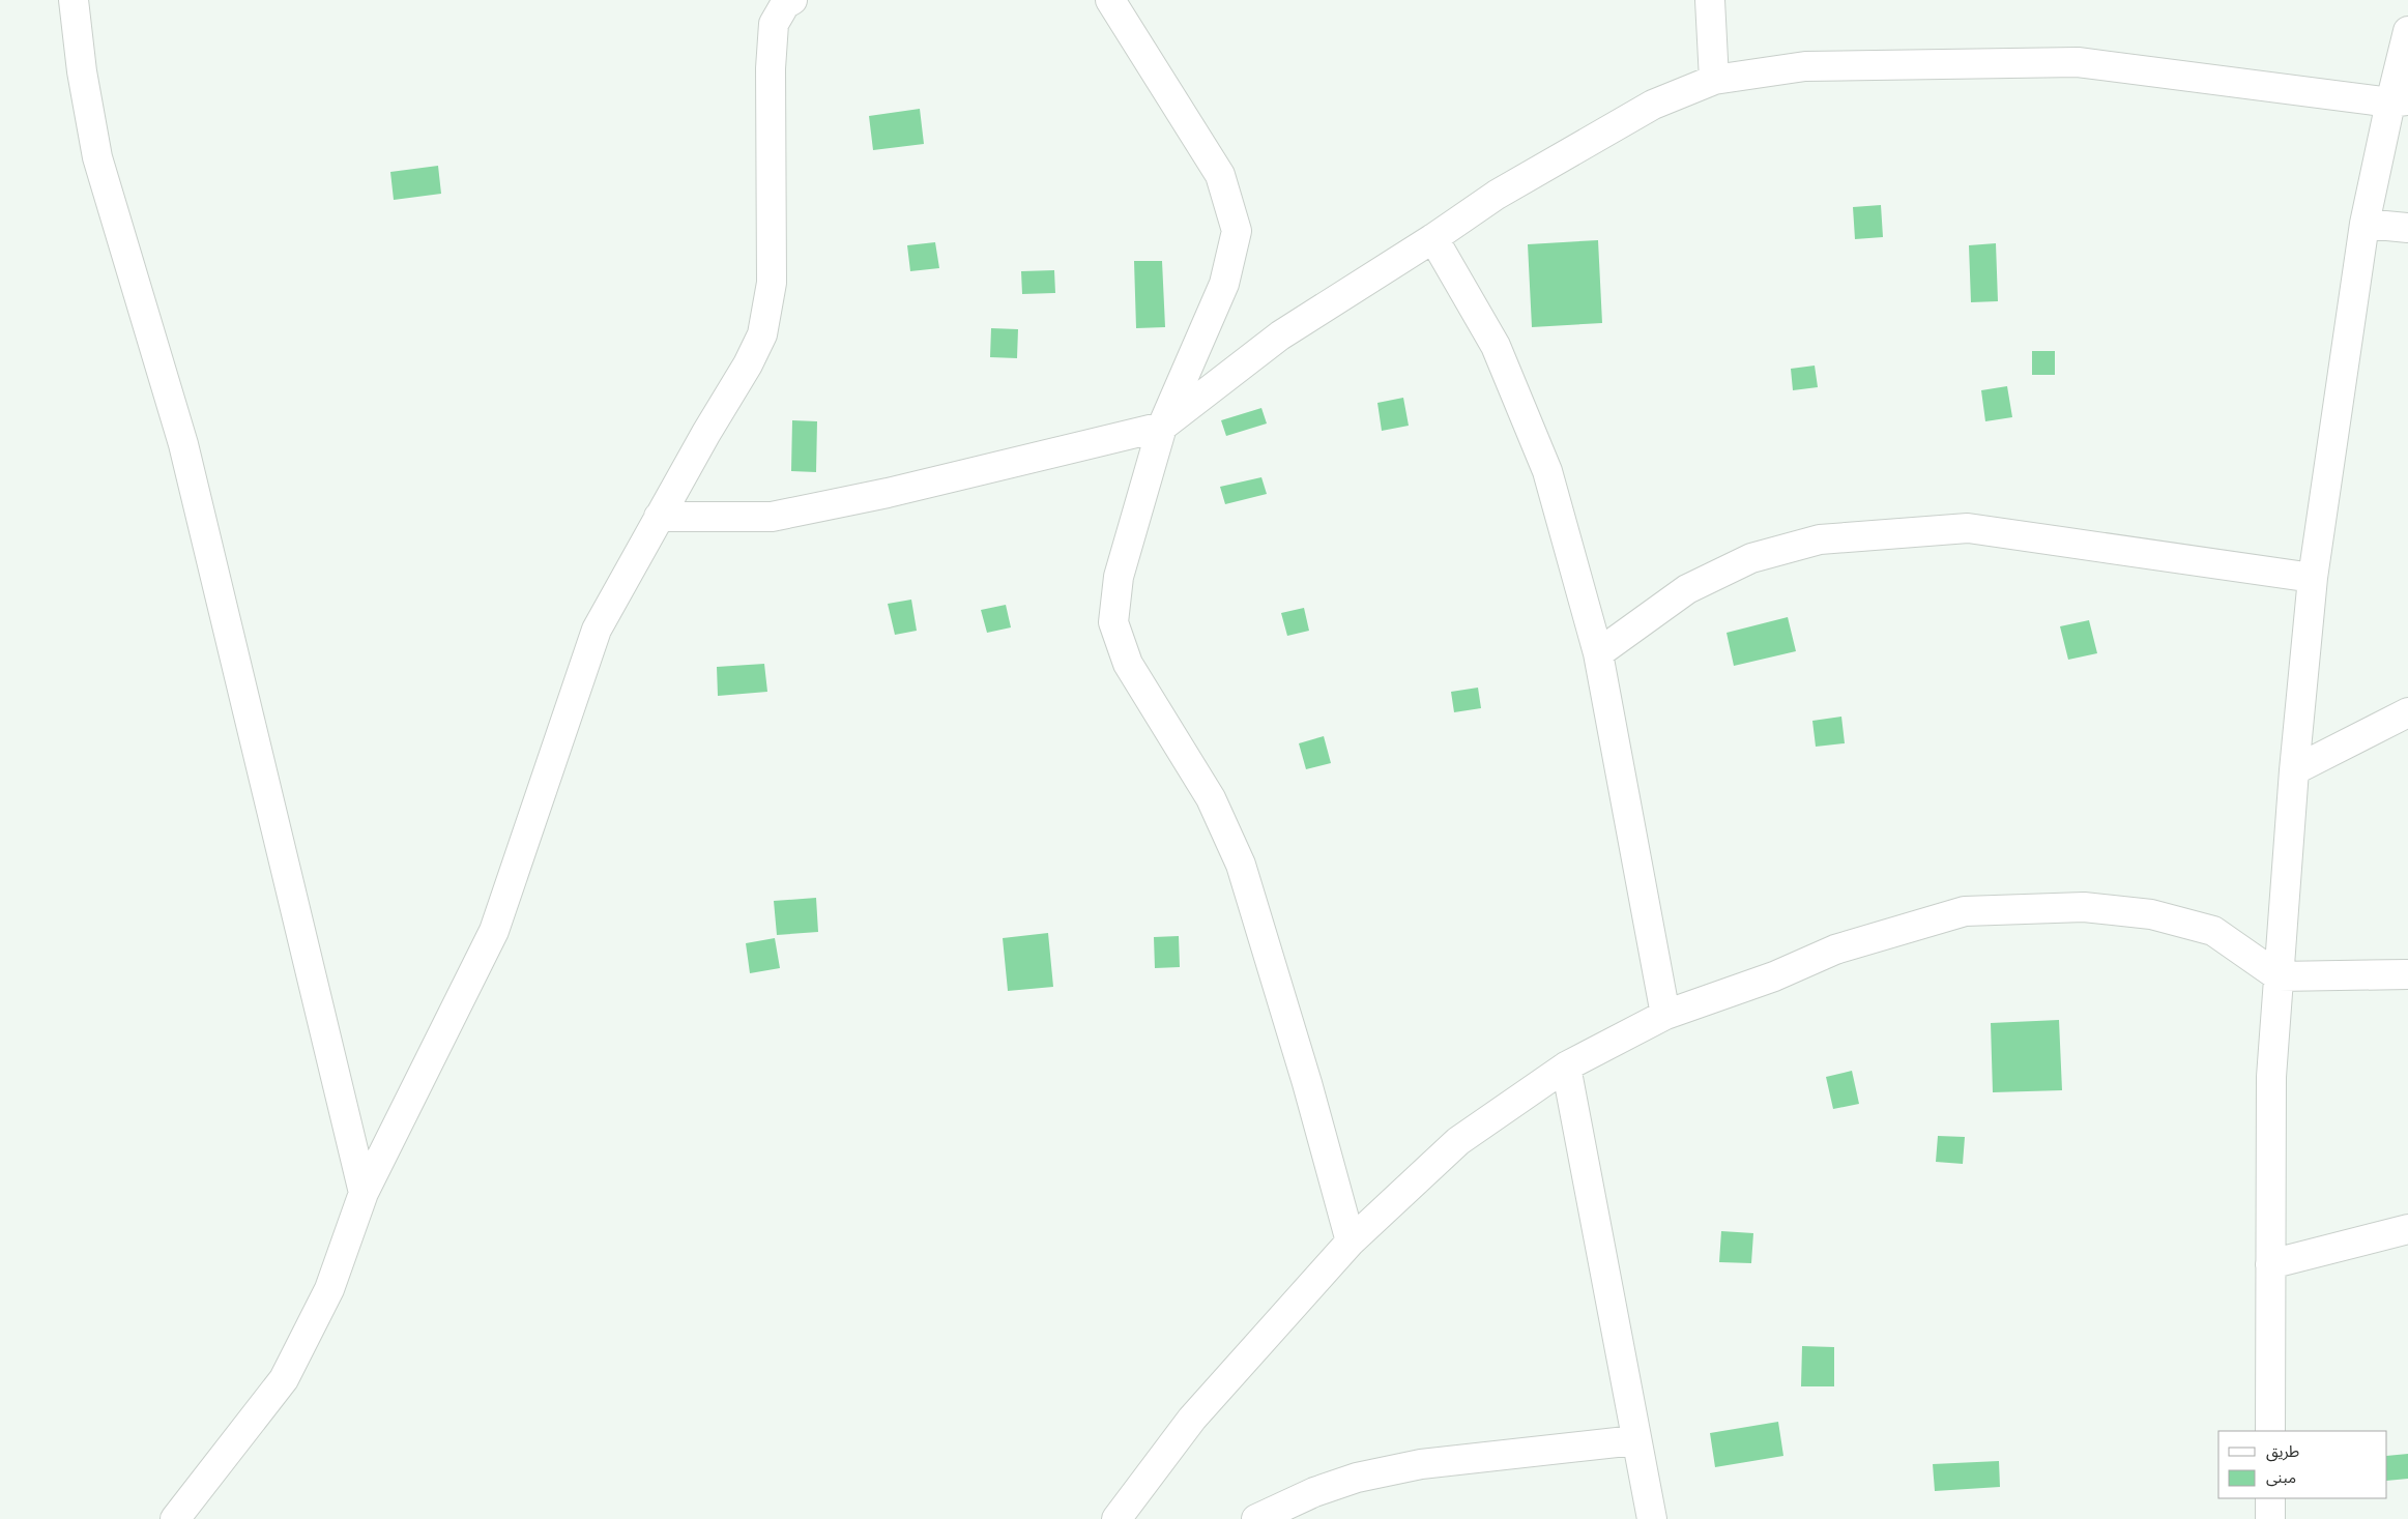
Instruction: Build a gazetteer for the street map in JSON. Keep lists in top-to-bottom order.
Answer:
{
  "legend": ["طريق", "مبنى"]
}
